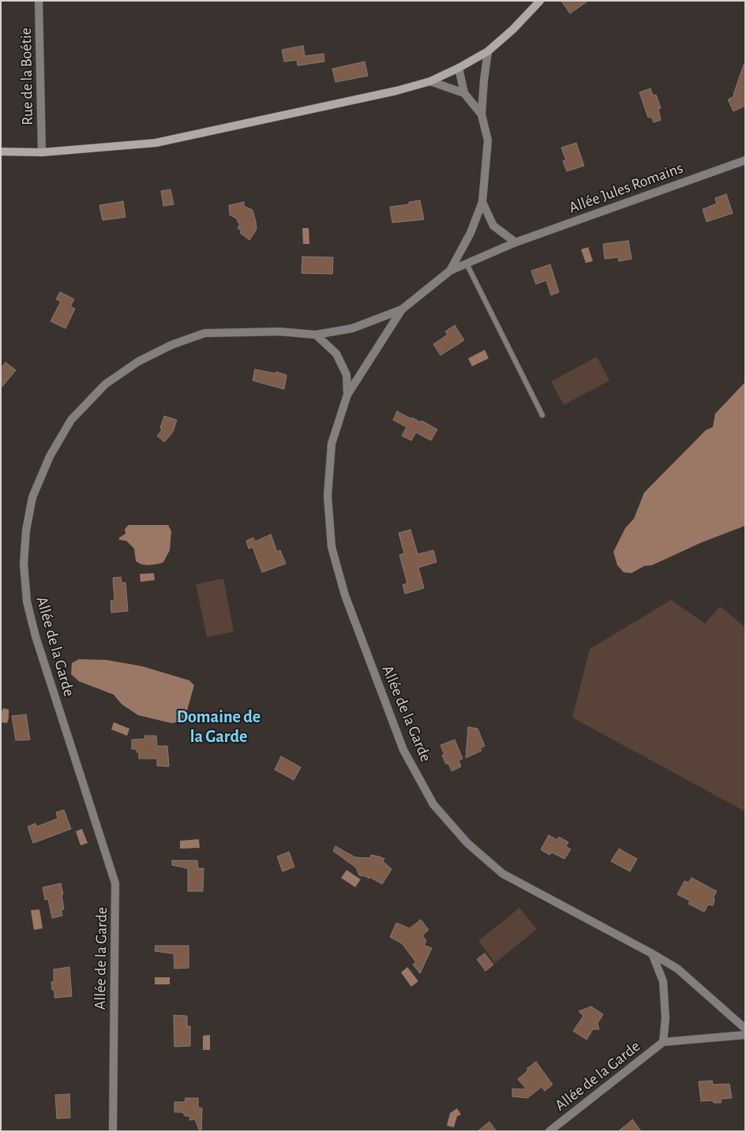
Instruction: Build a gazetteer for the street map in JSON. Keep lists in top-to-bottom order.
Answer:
{
  "streets": {
    "street": ["Rue de la Boétie", "Allée Jules Romains", "Allée de la Garde"]
  },
  "crossings": [
    ["Allée Jules Romains", "Allée de la Garde"]
  ],
  "districts": ["Domaine de la Garde"]
}
